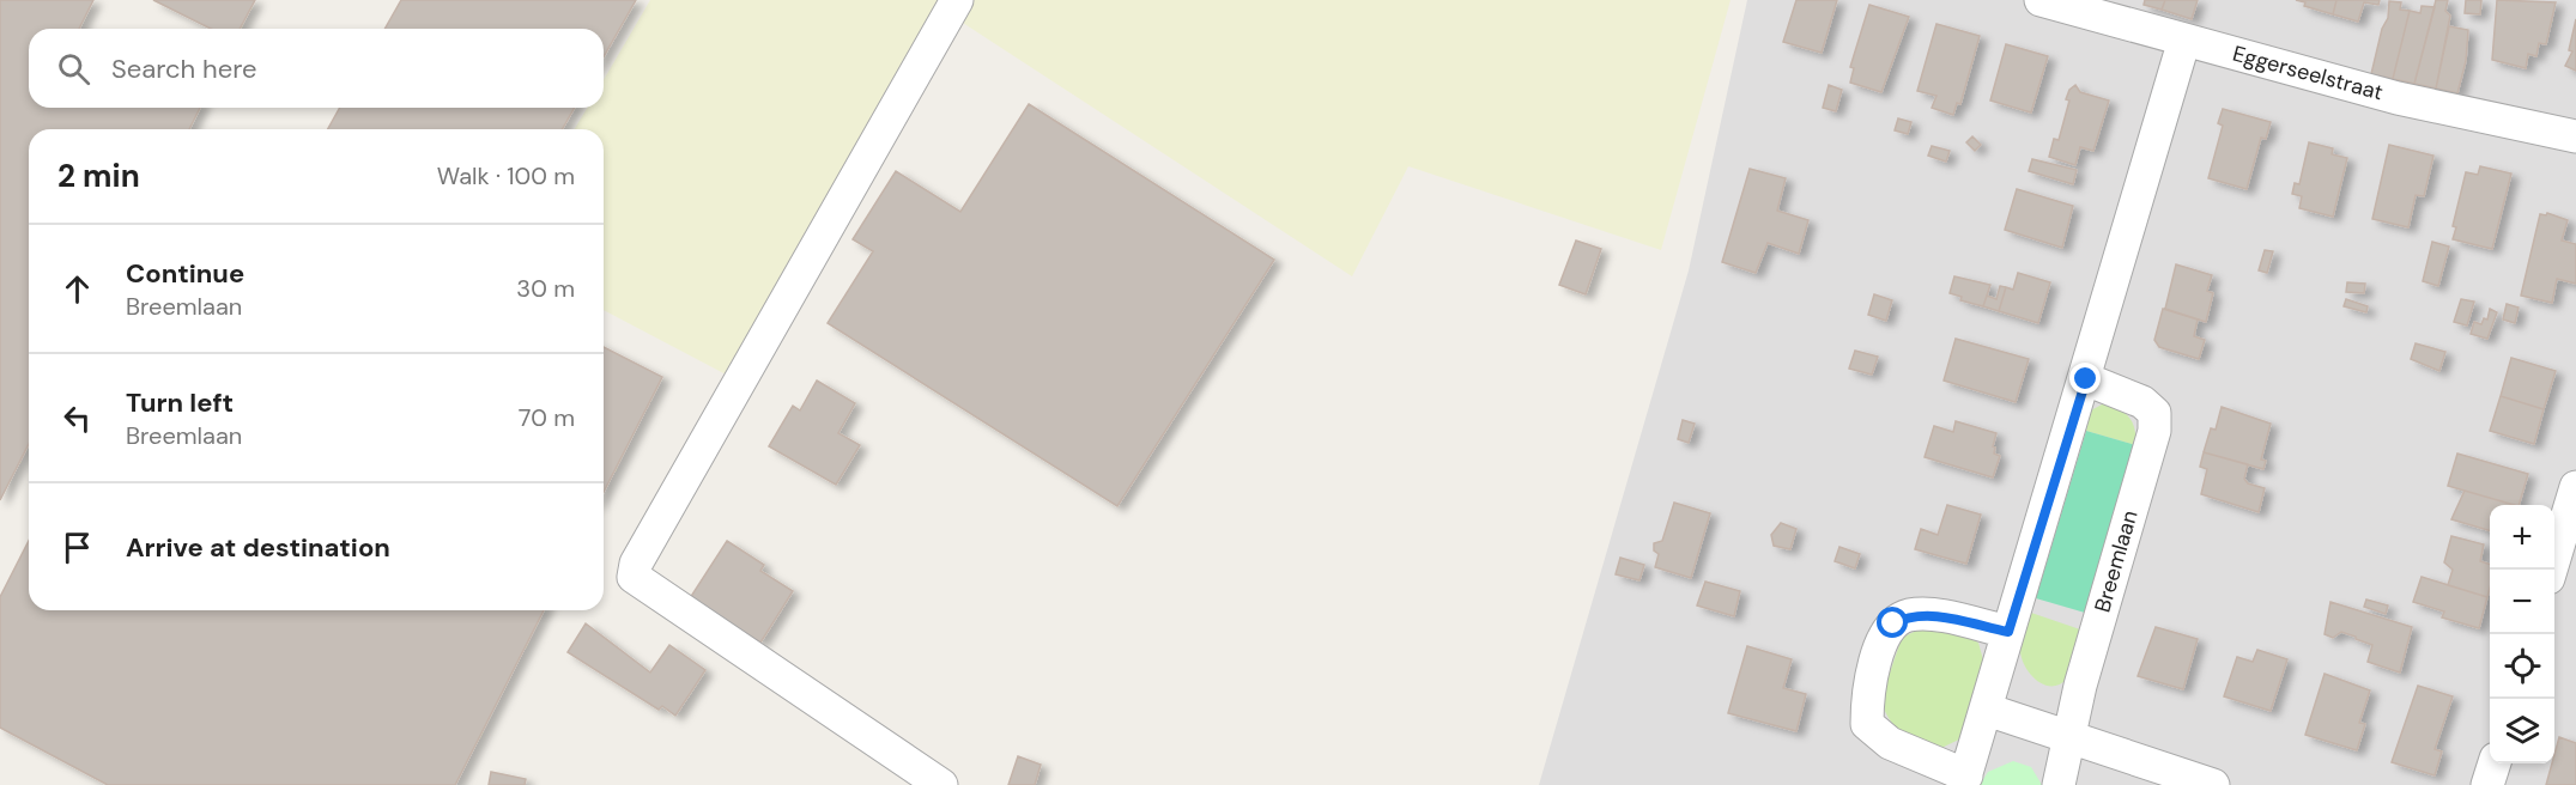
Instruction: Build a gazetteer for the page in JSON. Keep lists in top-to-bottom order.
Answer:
{
  "streets": {
    "street": ["Eggerseelstraat", "Breemlaan"]
  },
  "page": {
    "search": "Search here",
    "heading": ["2 min", "Walk · 100 m"],
    "list": [
      ["Continue", "Breemlaan", "30 m"],
      ["Turn left", "Breemlaan", "70 m"],
      "Arrive at destination"
    ],
    "map_buttons": ["+", "−"]
  }
}
